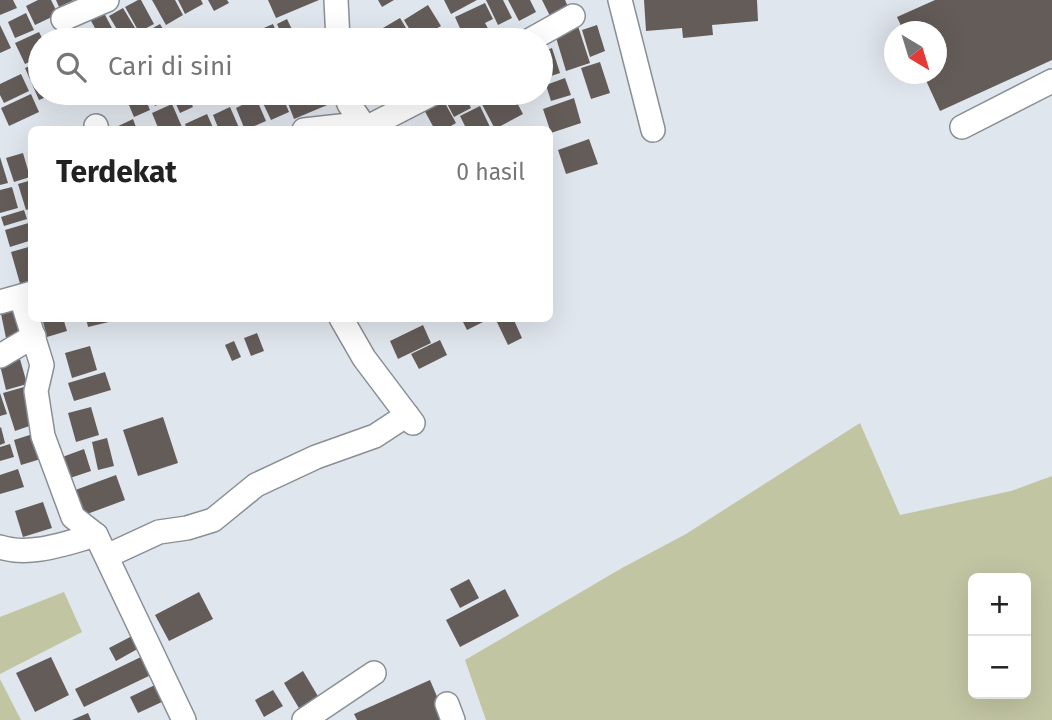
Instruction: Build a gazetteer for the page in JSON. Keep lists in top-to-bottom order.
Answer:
{
  "north": "bottom right",
  "page": {
    "search": "Cari di sini",
    "heading": ["Terdekat", "0 hasil"],
    "map_buttons": ["+", "−"]
  }
}
